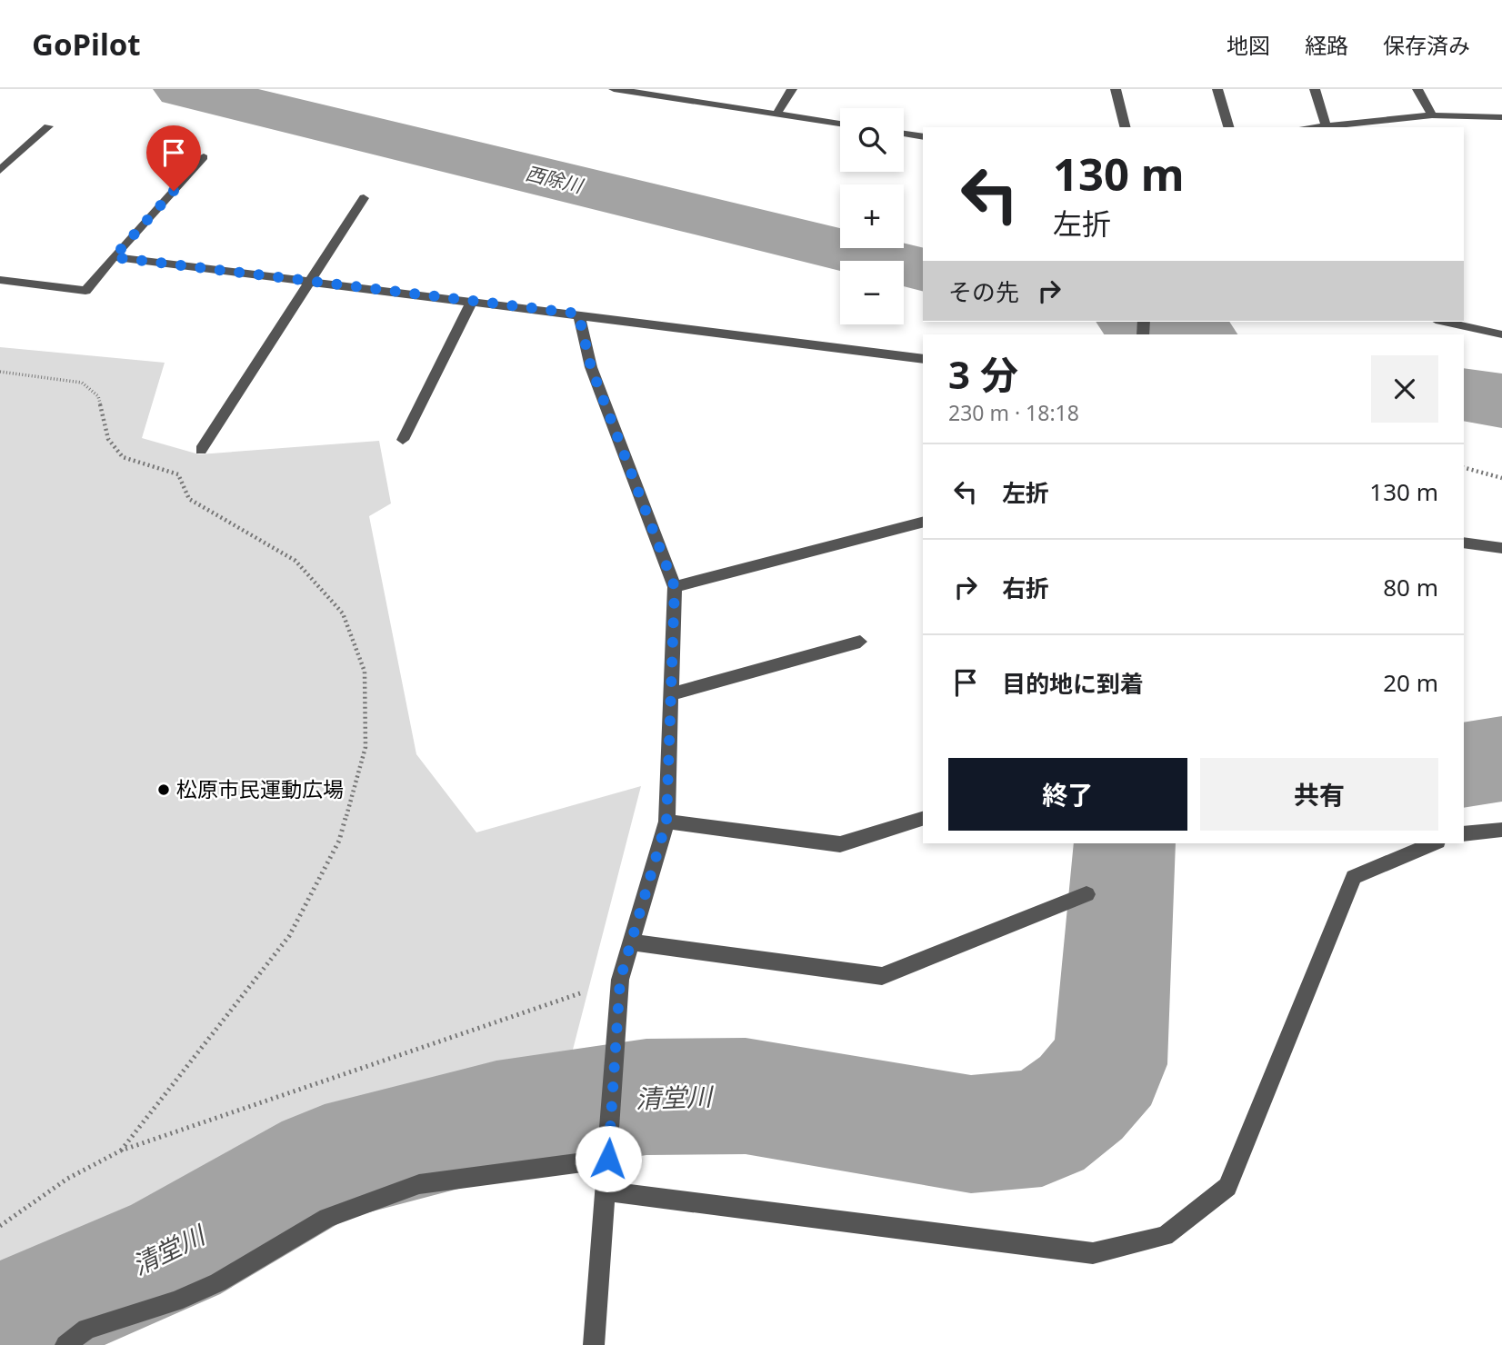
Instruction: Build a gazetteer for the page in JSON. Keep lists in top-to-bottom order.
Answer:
{
  "water": ["西除川", "清堂川"],
  "places": ["松原市民運動広場"],
  "page": {
    "header": "GoPilot",
    "nav": ["地図", "経路", "保存済み"],
    "map_buttons": ["+", "−"],
    "turn": ["130 m", "左折"],
    "then": "その先",
    "heading": ["3 分", "230 m · 18:18"],
    "list": [
      {
        "name": "左折",
        "value": "130 m"
      },
      {
        "name": "右折",
        "value": "80 m"
      },
      {
        "name": "目的地に到着",
        "value": "20 m"
      }
    ],
    "buttons": ["終了", "共有"]
  }
}
